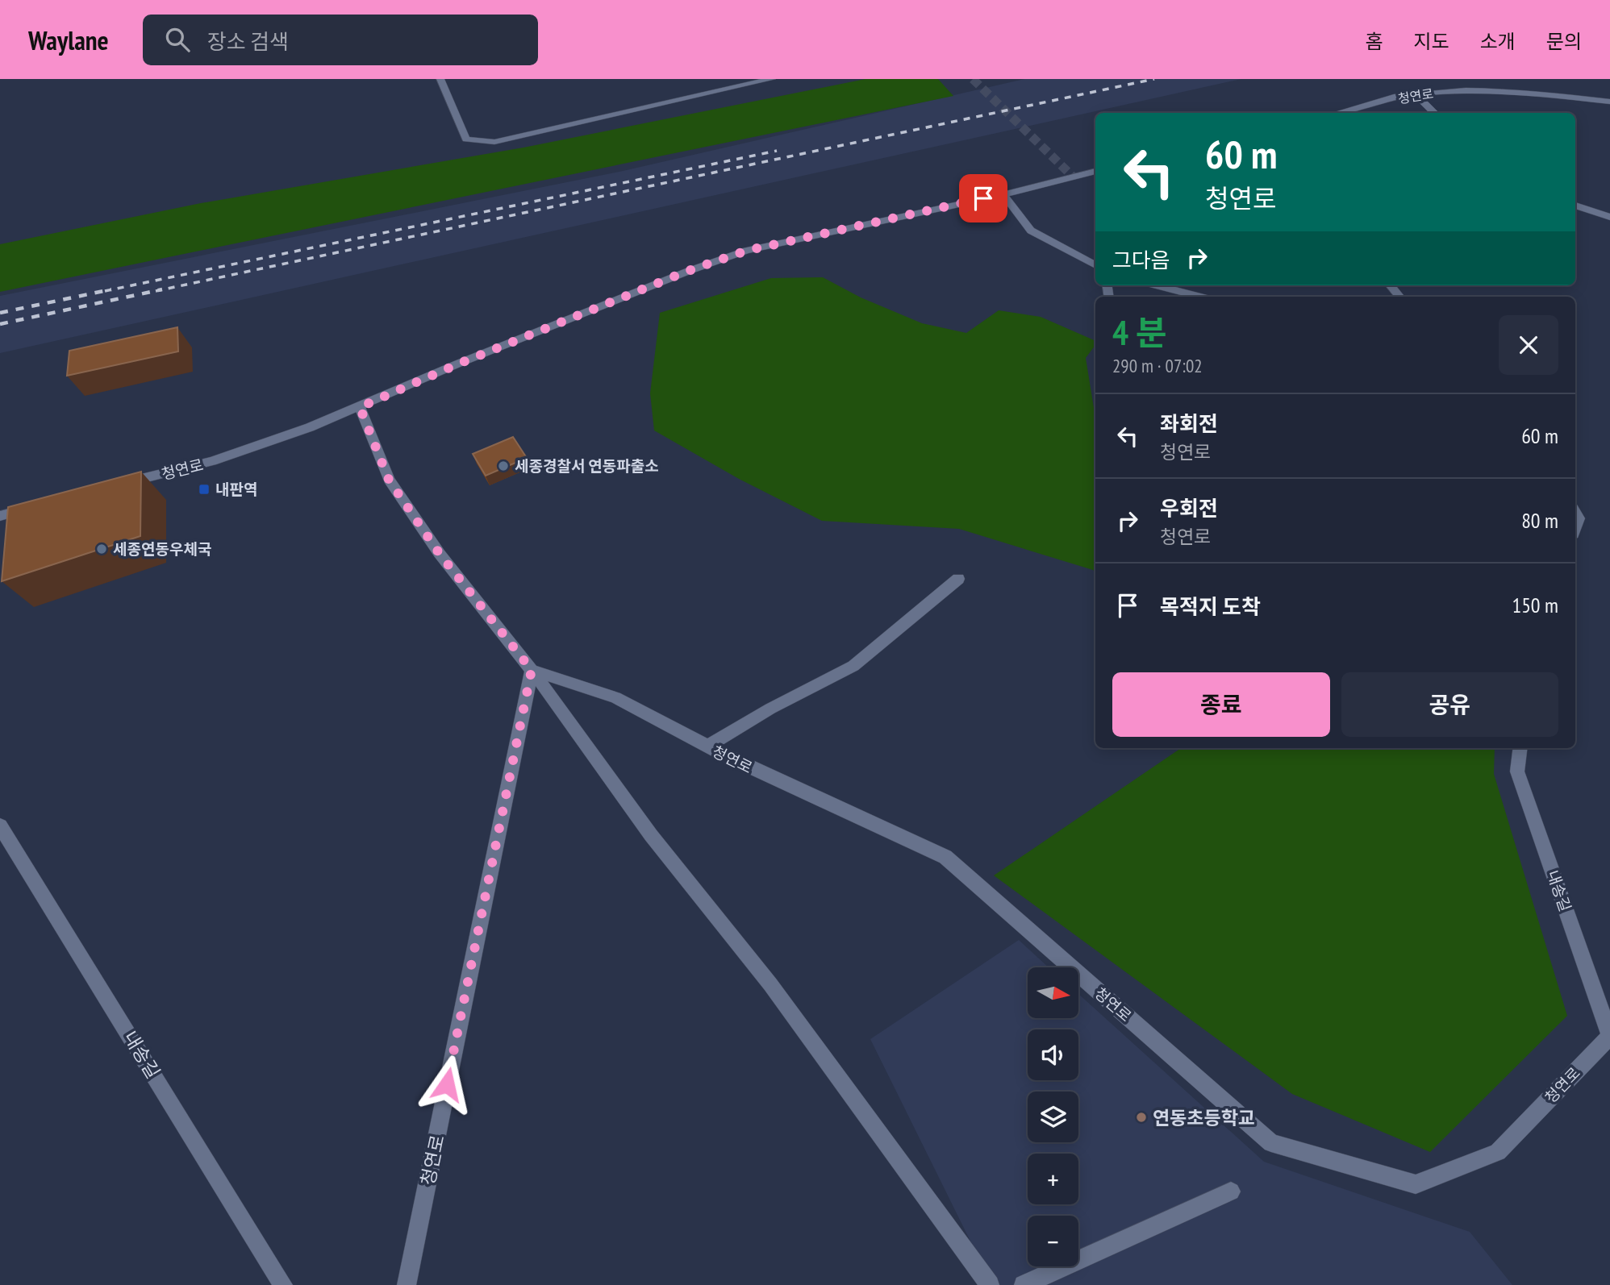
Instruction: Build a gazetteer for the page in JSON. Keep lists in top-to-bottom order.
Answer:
{
  "streets": {
    "street": ["청연로", "내송길"]
  },
  "crossings": [
    ["청연로", "내송길"]
  ],
  "places": {
    "other": ["세종경찰서 연동파출소", "세종연동우체국", "연동초등학교"],
    "transit": ["내판역"]
  },
  "north": "right",
  "page": {
    "header": "Waylane",
    "search": "장소 검색",
    "nav": [
      "홈",
      "지도",
      "소개",
      "문의"
    ],
    "turn": ["60 m", "청연로"],
    "then": "그다음",
    "heading": ["4 분", "290 m · 07:02"],
    "list": [
      {
        "name": "좌회전",
        "note": "청연로",
        "value": "60 m"
      },
      {
        "name": "우회전",
        "note": "청연로",
        "value": "80 m"
      },
      {
        "name": "목적지 도착",
        "value": "150 m"
      }
    ],
    "buttons": ["종료", "공유"],
    "map_buttons": ["+", "−"]
  }
}
